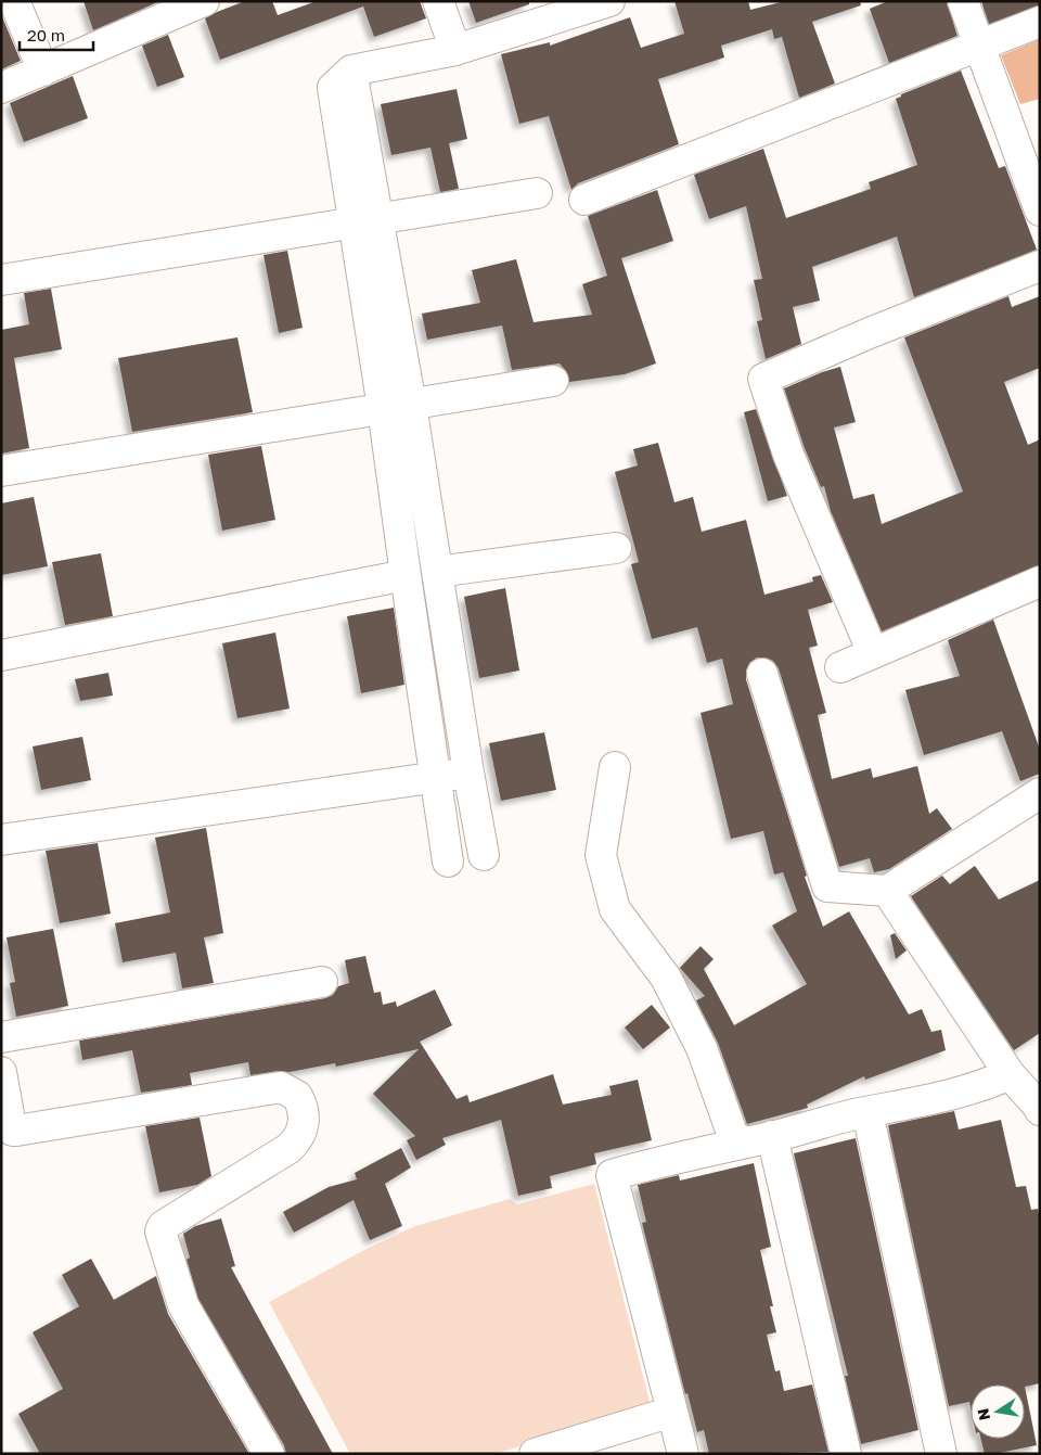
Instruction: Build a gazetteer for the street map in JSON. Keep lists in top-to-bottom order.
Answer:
{
  "scale_bar": "20 m",
  "north": "left"
}
